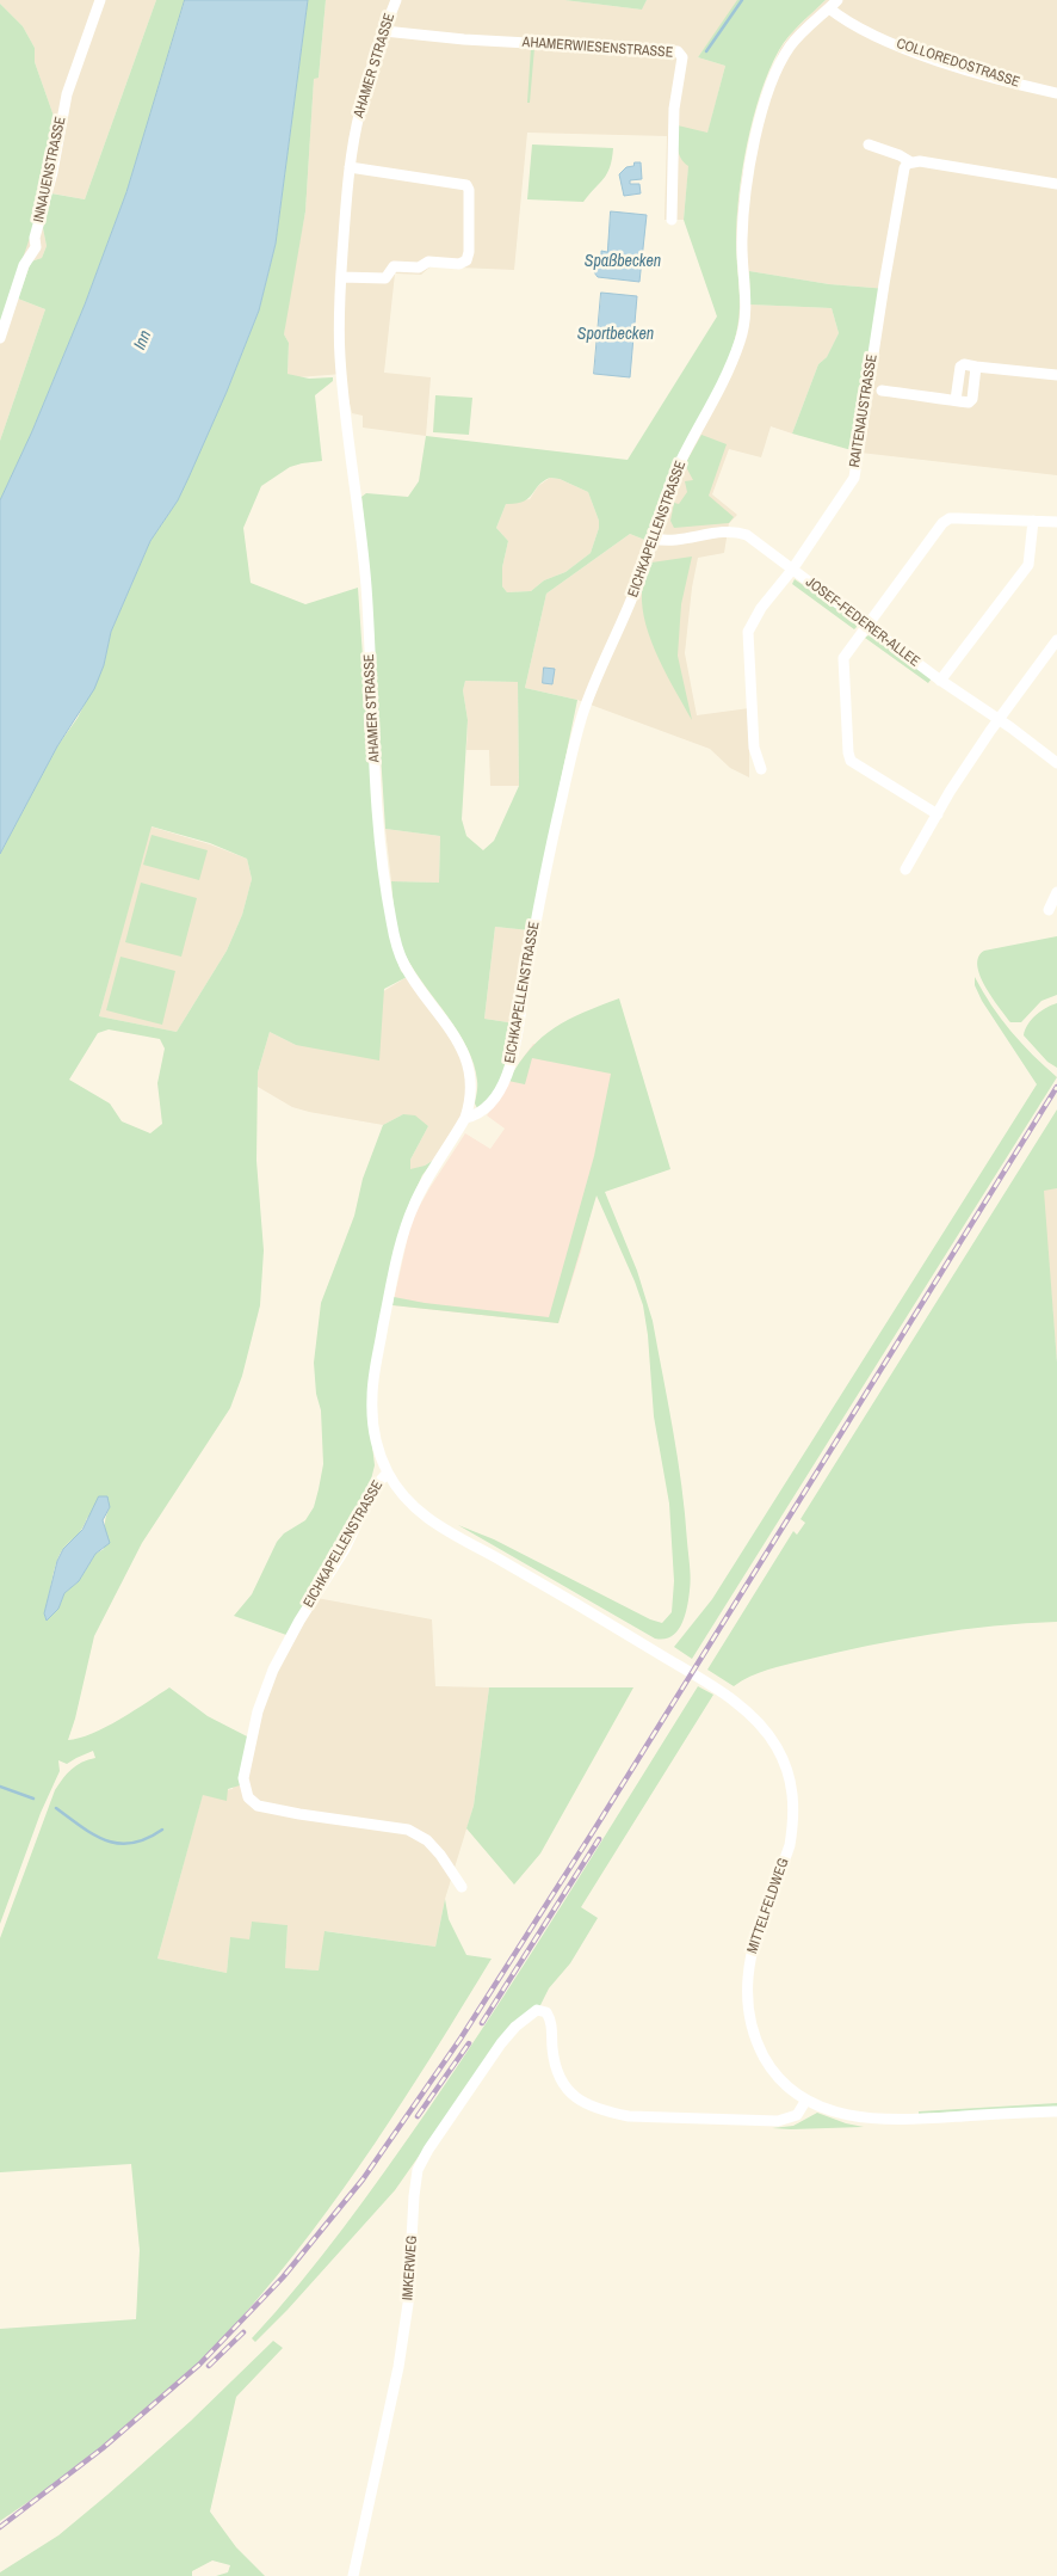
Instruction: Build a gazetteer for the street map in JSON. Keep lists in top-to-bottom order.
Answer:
{
  "streets": {
    "street": [
      "AHAMERWIESENSTRASSE",
      "COLLOREDOSTRASSE",
      "AHAMER STRASSE",
      "INNAUENSTRASSE",
      "RAITENAUSTRASSE",
      "EICHKAPELLENSTRASSE",
      "JOSEF-FEDERER-ALLEE",
      "MITTELFELDWEG",
      "IMKERWEG"
    ]
  },
  "crossings": [
    ["AHAMERWIESENSTRASSE", "AHAMER STRASSE"],
    ["COLLOREDOSTRASSE", "EICHKAPELLENSTRASSE"],
    ["AHAMER STRASSE", "EICHKAPELLENSTRASSE"],
    ["RAITENAUSTRASSE", "JOSEF-FEDERER-ALLEE"],
    ["EICHKAPELLENSTRASSE", "JOSEF-FEDERER-ALLEE"],
    ["EICHKAPELLENSTRASSE", "MITTELFELDWEG"],
    ["MITTELFELDWEG", "IMKERWEG"]
  ],
  "water": ["Spaßbecken", "Sportbecken", "Inn"]
}
